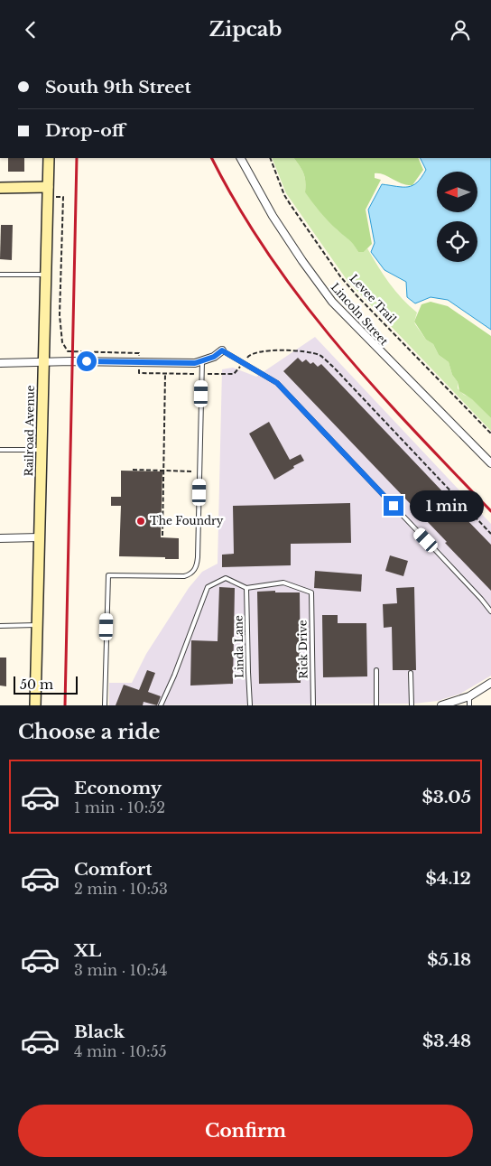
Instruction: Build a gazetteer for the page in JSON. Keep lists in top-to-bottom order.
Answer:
{
  "streets": {
    "main road": ["Railroad Avenue"],
    "street": ["Lincoln Street"],
    "lane": ["Linda Lane", "Rick Drive"],
    "path": ["Levee Trail"]
  },
  "crossings": [
    ["Linda Lane", "Rick Drive"]
  ],
  "places": ["The Foundry"],
  "scale_bar": "50 m",
  "north": "left",
  "page": {
    "header": "Zipcab",
    "banner": ["South 9th Street", "Drop-off"],
    "bubble": "1 min",
    "scale": "50 m",
    "heading": "Choose a ride",
    "list": [
      {
        "name": "Economy",
        "note": "1 min · 10:52",
        "value": "$3.05"
      },
      {
        "name": "Comfort",
        "note": "2 min · 10:53",
        "value": "$4.12"
      },
      {
        "name": "XL",
        "note": "3 min · 10:54",
        "value": "$5.18"
      },
      {
        "name": "Black",
        "note": "4 min · 10:55",
        "value": "$3.48"
      }
    ],
    "buttons": "Confirm"
  }
}
